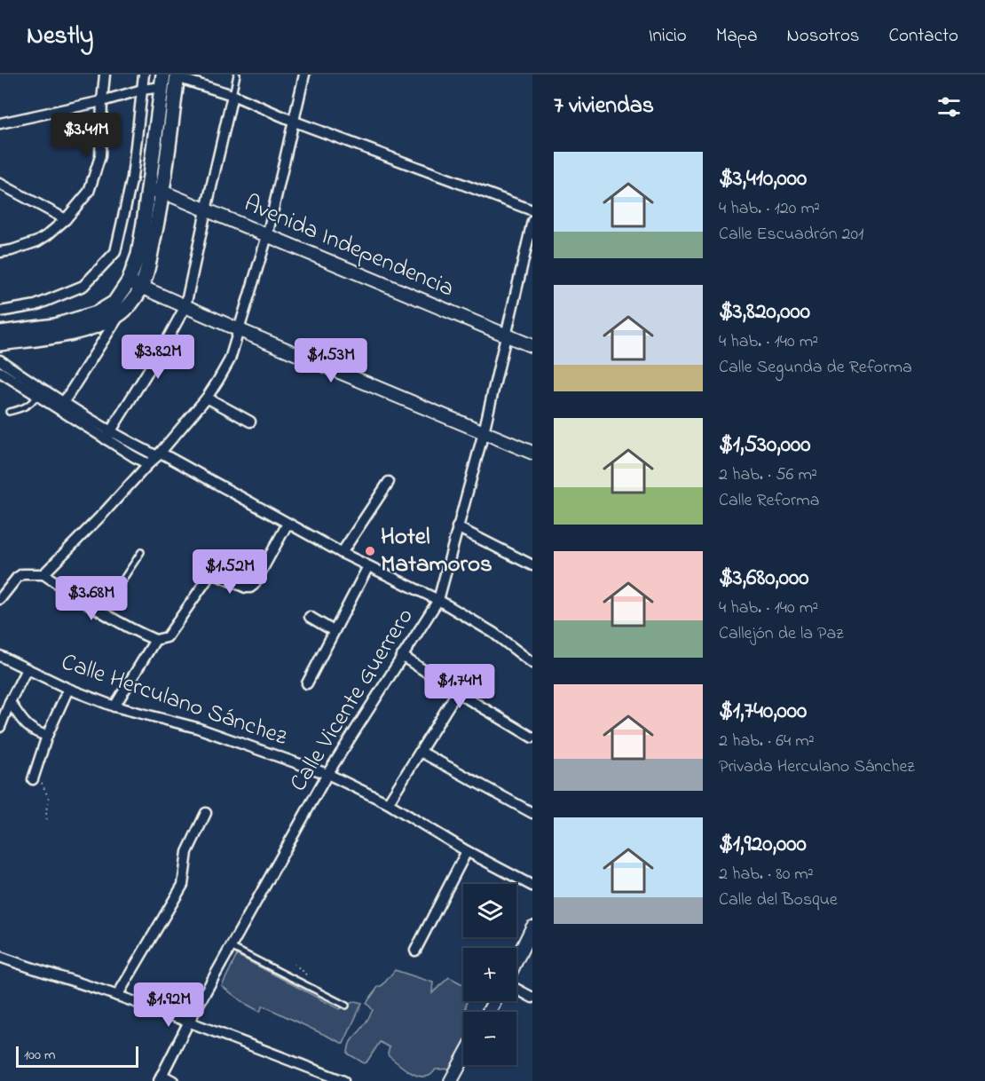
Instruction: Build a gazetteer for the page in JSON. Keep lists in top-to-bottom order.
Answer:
{
  "streets": {
    "street": ["Avenida Independencia", "Calle Herculano Sánchez", "Calle Vicente Guerrero"]
  },
  "crossings": [
    ["Avenida Independencia", "Calle Vicente Guerrero"],
    ["Calle Herculano Sánchez", "Calle Vicente Guerrero"]
  ],
  "places": ["Hotel Matamoros"],
  "scale_bar": "100 m",
  "page": {
    "header": "Nestly",
    "nav": [
      "Inicio",
      "Mapa",
      "Nosotros",
      "Contacto"
    ],
    "heading": "7 viviendas",
    "price": [
      "$3.41M",
      "$3.82M",
      "$1.53M",
      "$1.52M",
      "$3.68M",
      "$1.74M",
      "$1.92M"
    ],
    "list": [
      {
        "name": "$3,410,000",
        "note": "4 hab. · 120 m² · Calle Escuadrón 201"
      },
      {
        "name": "$3,820,000",
        "note": "4 hab. · 140 m² · Calle Segunda de Reforma"
      },
      {
        "name": "$1,530,000",
        "note": "2 hab. · 56 m² · Calle Reforma"
      },
      {
        "name": "$3,680,000",
        "note": "4 hab. · 140 m² · Callejón de la Paz"
      },
      {
        "name": "$1,740,000",
        "note": "2 hab. · 64 m² · Privada Herculano Sánchez"
      },
      {
        "name": "$1,920,000",
        "note": "2 hab. · 80 m² · Calle del Bosque"
      }
    ],
    "map_buttons": ["+", "−"],
    "scale": "100 m"
  }
}
